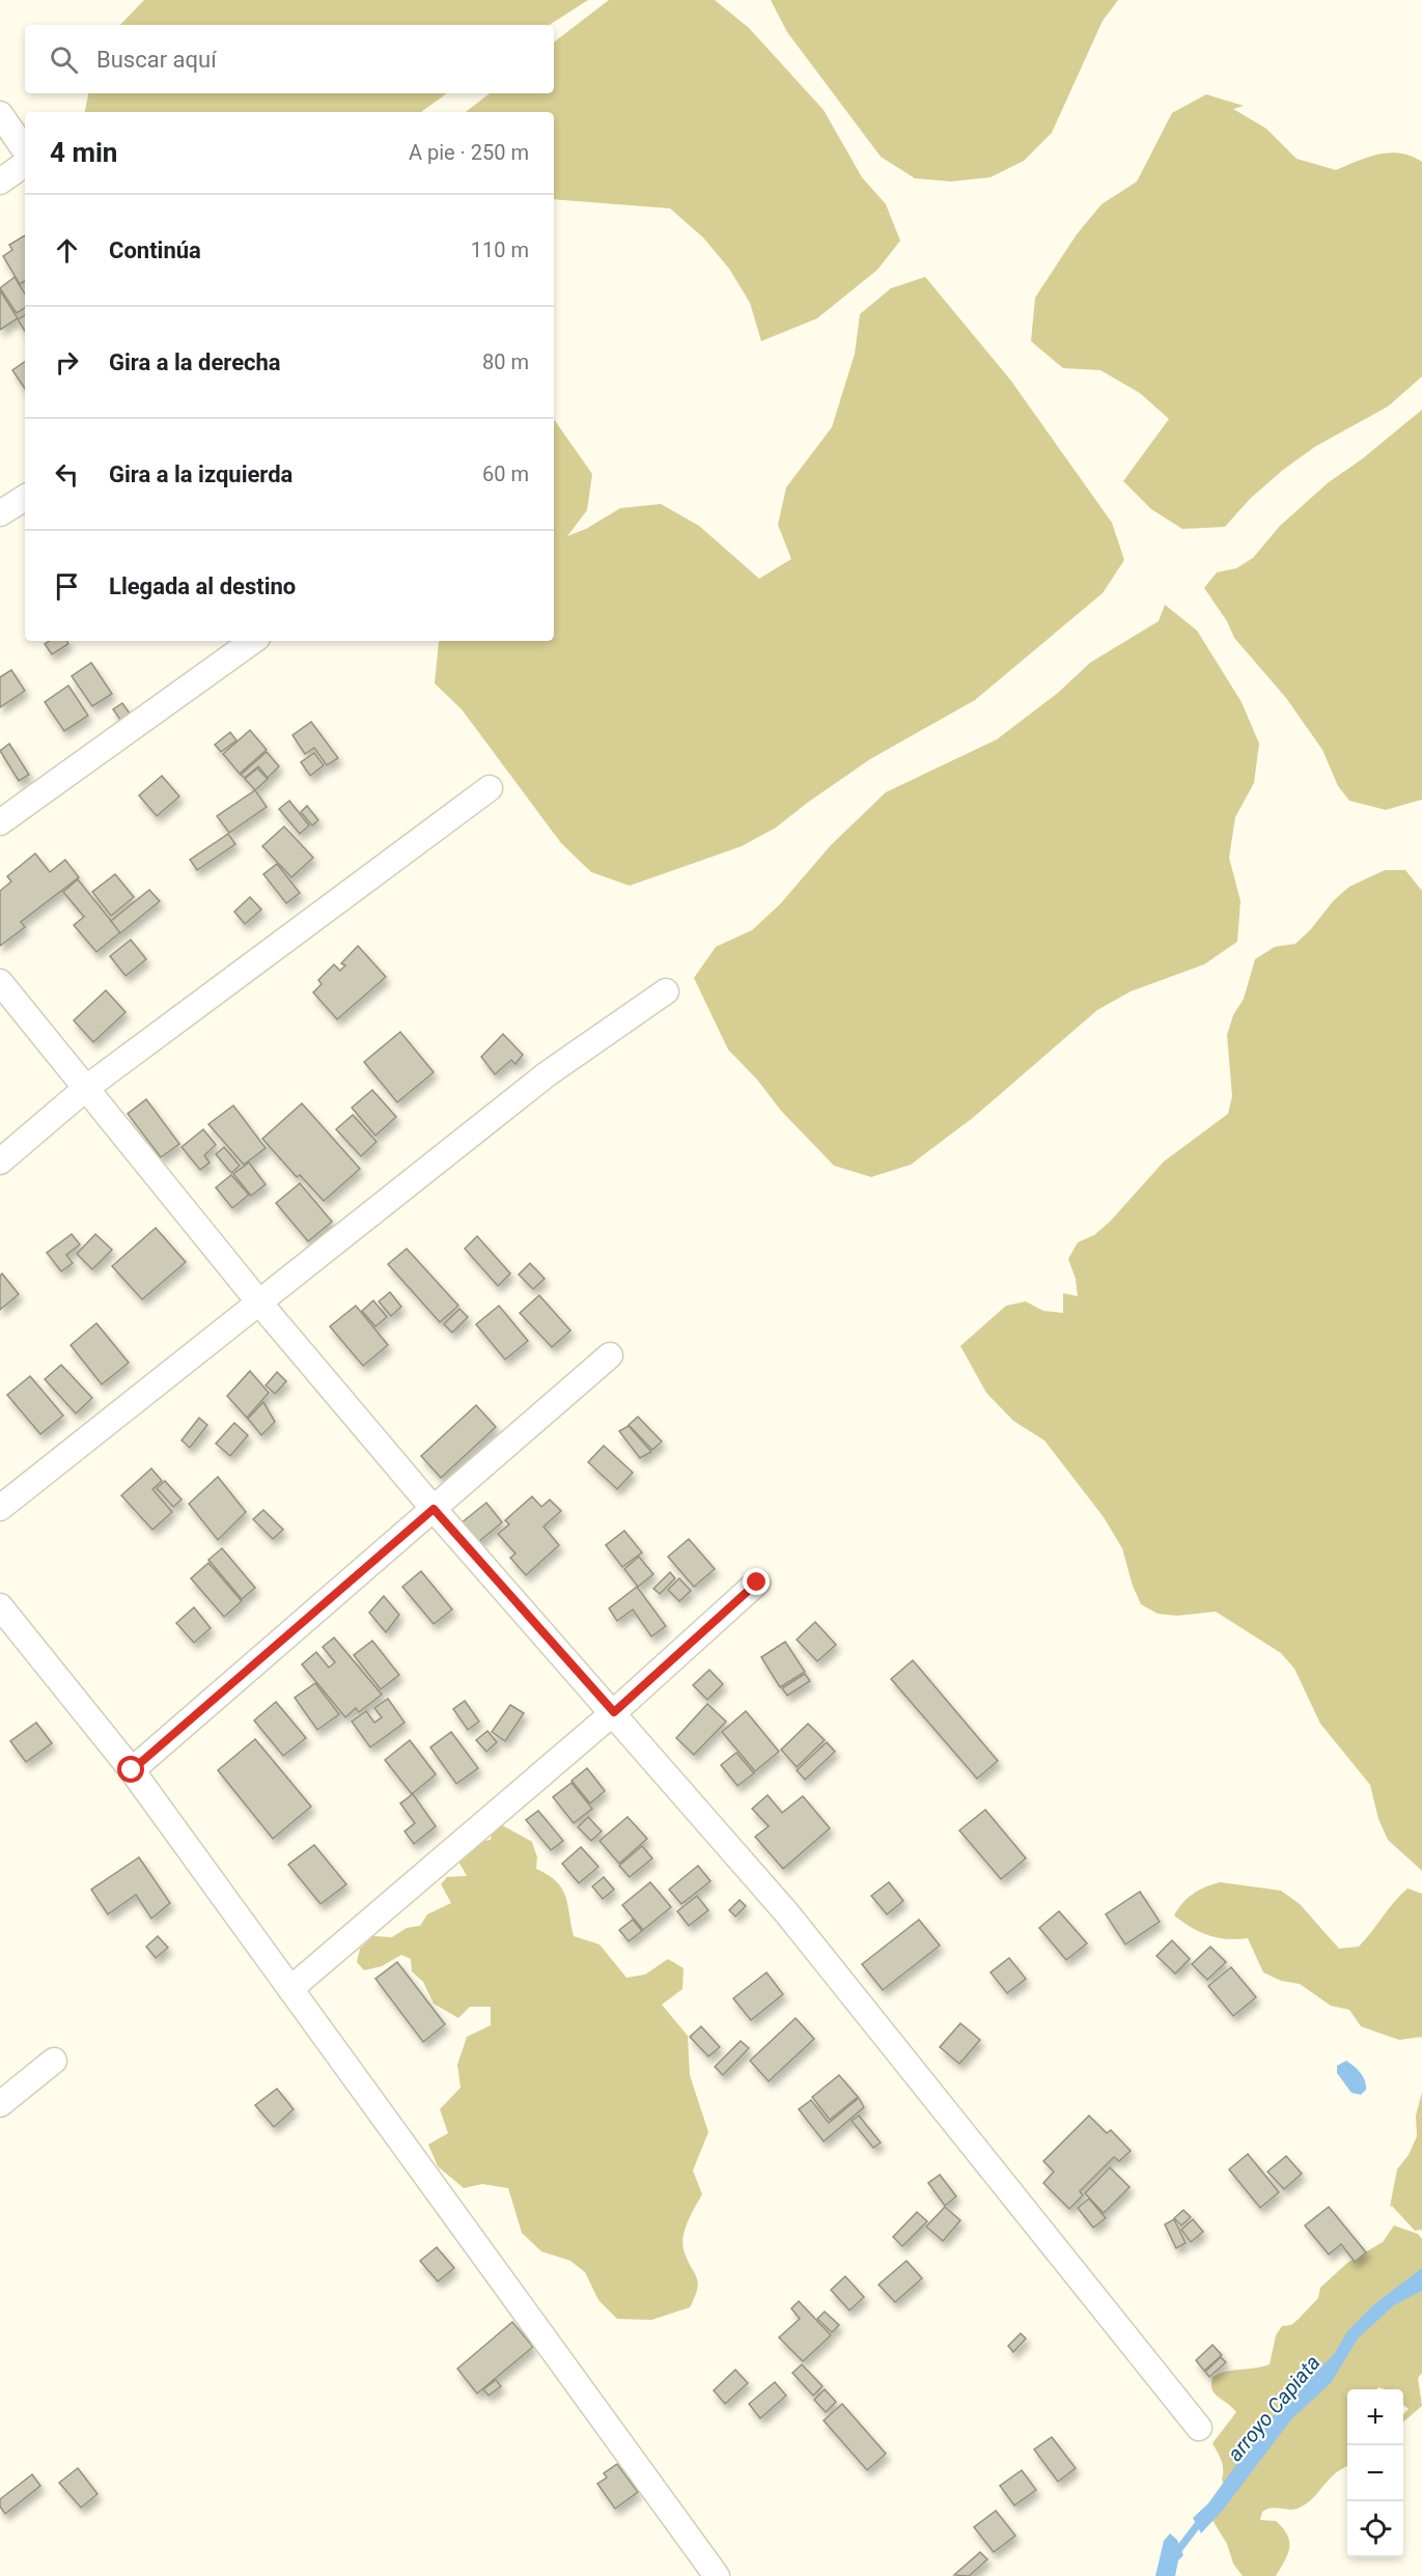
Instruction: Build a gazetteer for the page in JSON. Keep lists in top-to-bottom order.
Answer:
{
  "water": ["arroyo Capiata"],
  "page": {
    "search": "Buscar aquí",
    "heading": ["4 min", "A pie · 250 m"],
    "list": [
      ["Continúa", "110 m"],
      ["Gira a la derecha", "80 m"],
      ["Gira a la izquierda", "60 m"],
      "Llegada al destino"
    ],
    "map_buttons": ["+", "−"]
  }
}
